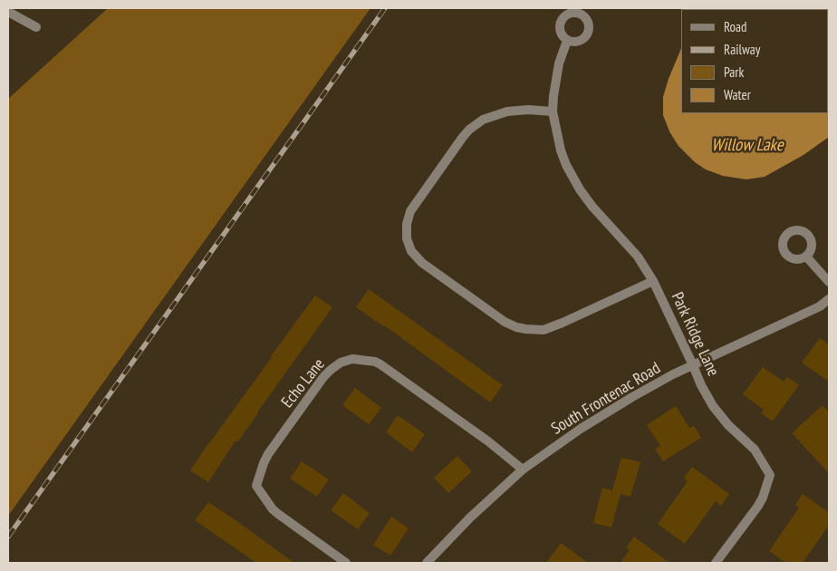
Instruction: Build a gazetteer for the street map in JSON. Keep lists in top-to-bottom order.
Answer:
{
  "streets": {
    "street": ["Park Ridge Lane", "Echo Lane", "South Frontenac Road"]
  },
  "crossings": [
    ["Park Ridge Lane", "South Frontenac Road"],
    ["Echo Lane", "South Frontenac Road"]
  ],
  "water": ["Willow Lake"],
  "legend": [
    "Road",
    "Railway",
    "Park",
    "Water"
  ]
}
